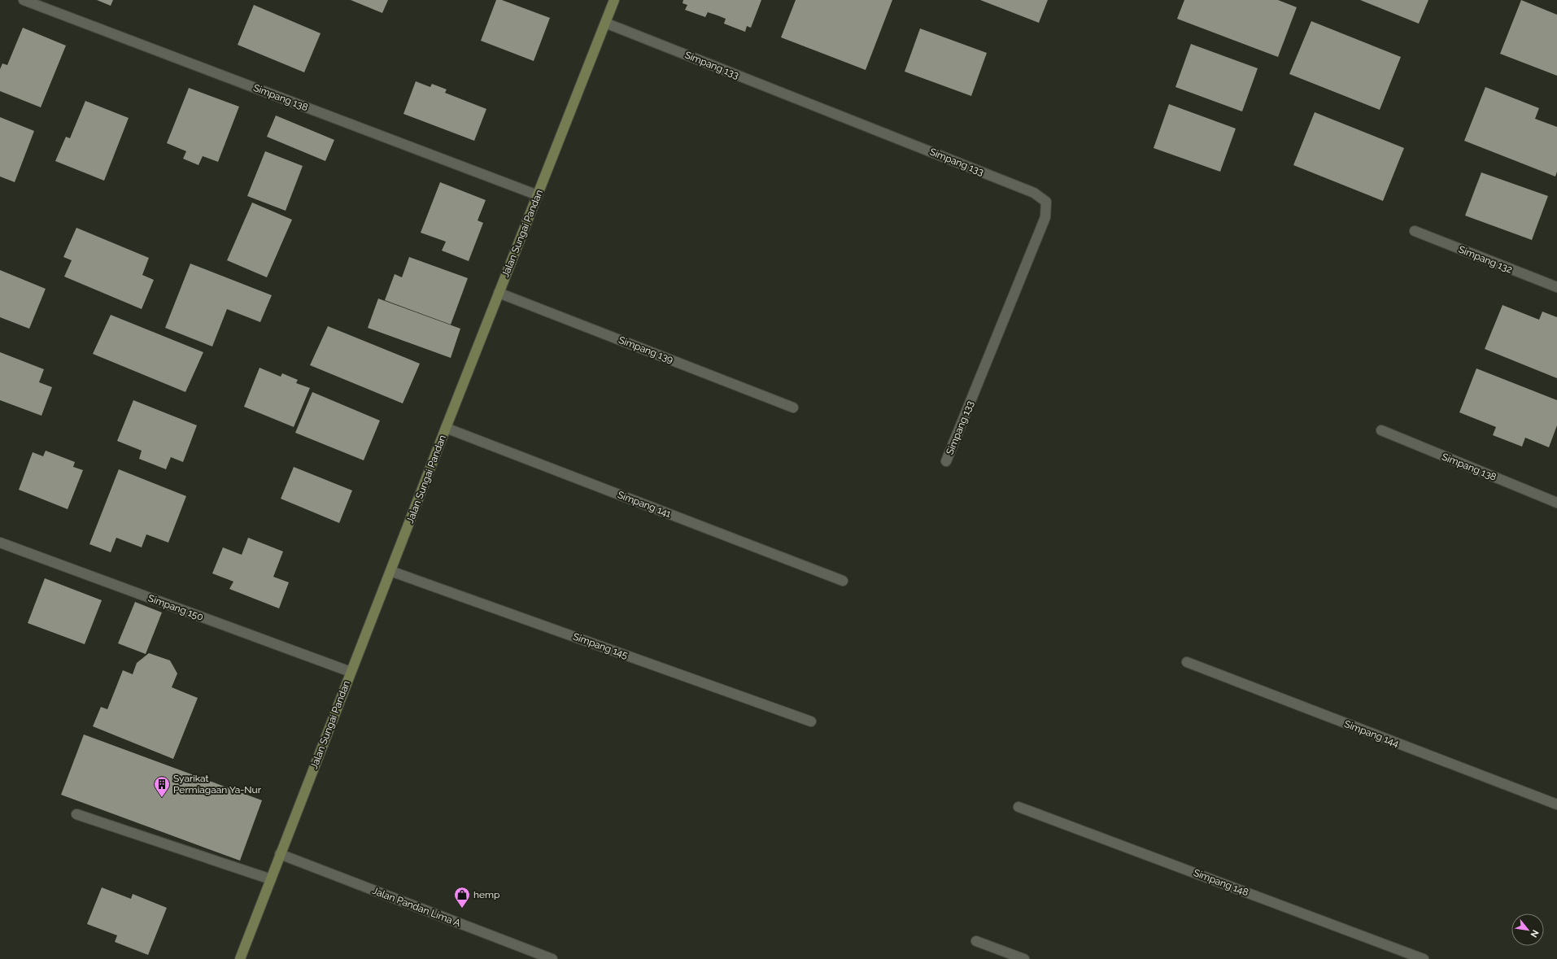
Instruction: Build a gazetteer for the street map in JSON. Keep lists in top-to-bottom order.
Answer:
{
  "streets": {
    "street": [
      "Simpang 133",
      "Simpang 138",
      "Jalan Sungai Pandan",
      "Simpang 132",
      "Simpang 139",
      "Simpang 141",
      "Simpang 150",
      "Simpang 145",
      "Simpang 144",
      "Simpang 148",
      "Jalan Pandan Lima A"
    ]
  },
  "crossings": [
    ["Simpang 133", "Jalan Sungai Pandan"],
    ["Simpang 138", "Jalan Sungai Pandan"],
    ["Jalan Sungai Pandan", "Simpang 139"],
    ["Jalan Sungai Pandan", "Simpang 141"],
    ["Jalan Sungai Pandan", "Simpang 150"],
    ["Jalan Sungai Pandan", "Simpang 145"],
    ["Jalan Sungai Pandan", "Jalan Pandan Lima A"]
  ],
  "places": {
    "building": ["Syarikat Permiagaan Ya-Nur"],
    "shop": ["hemp"]
  },
  "north": "bottom right"
}
